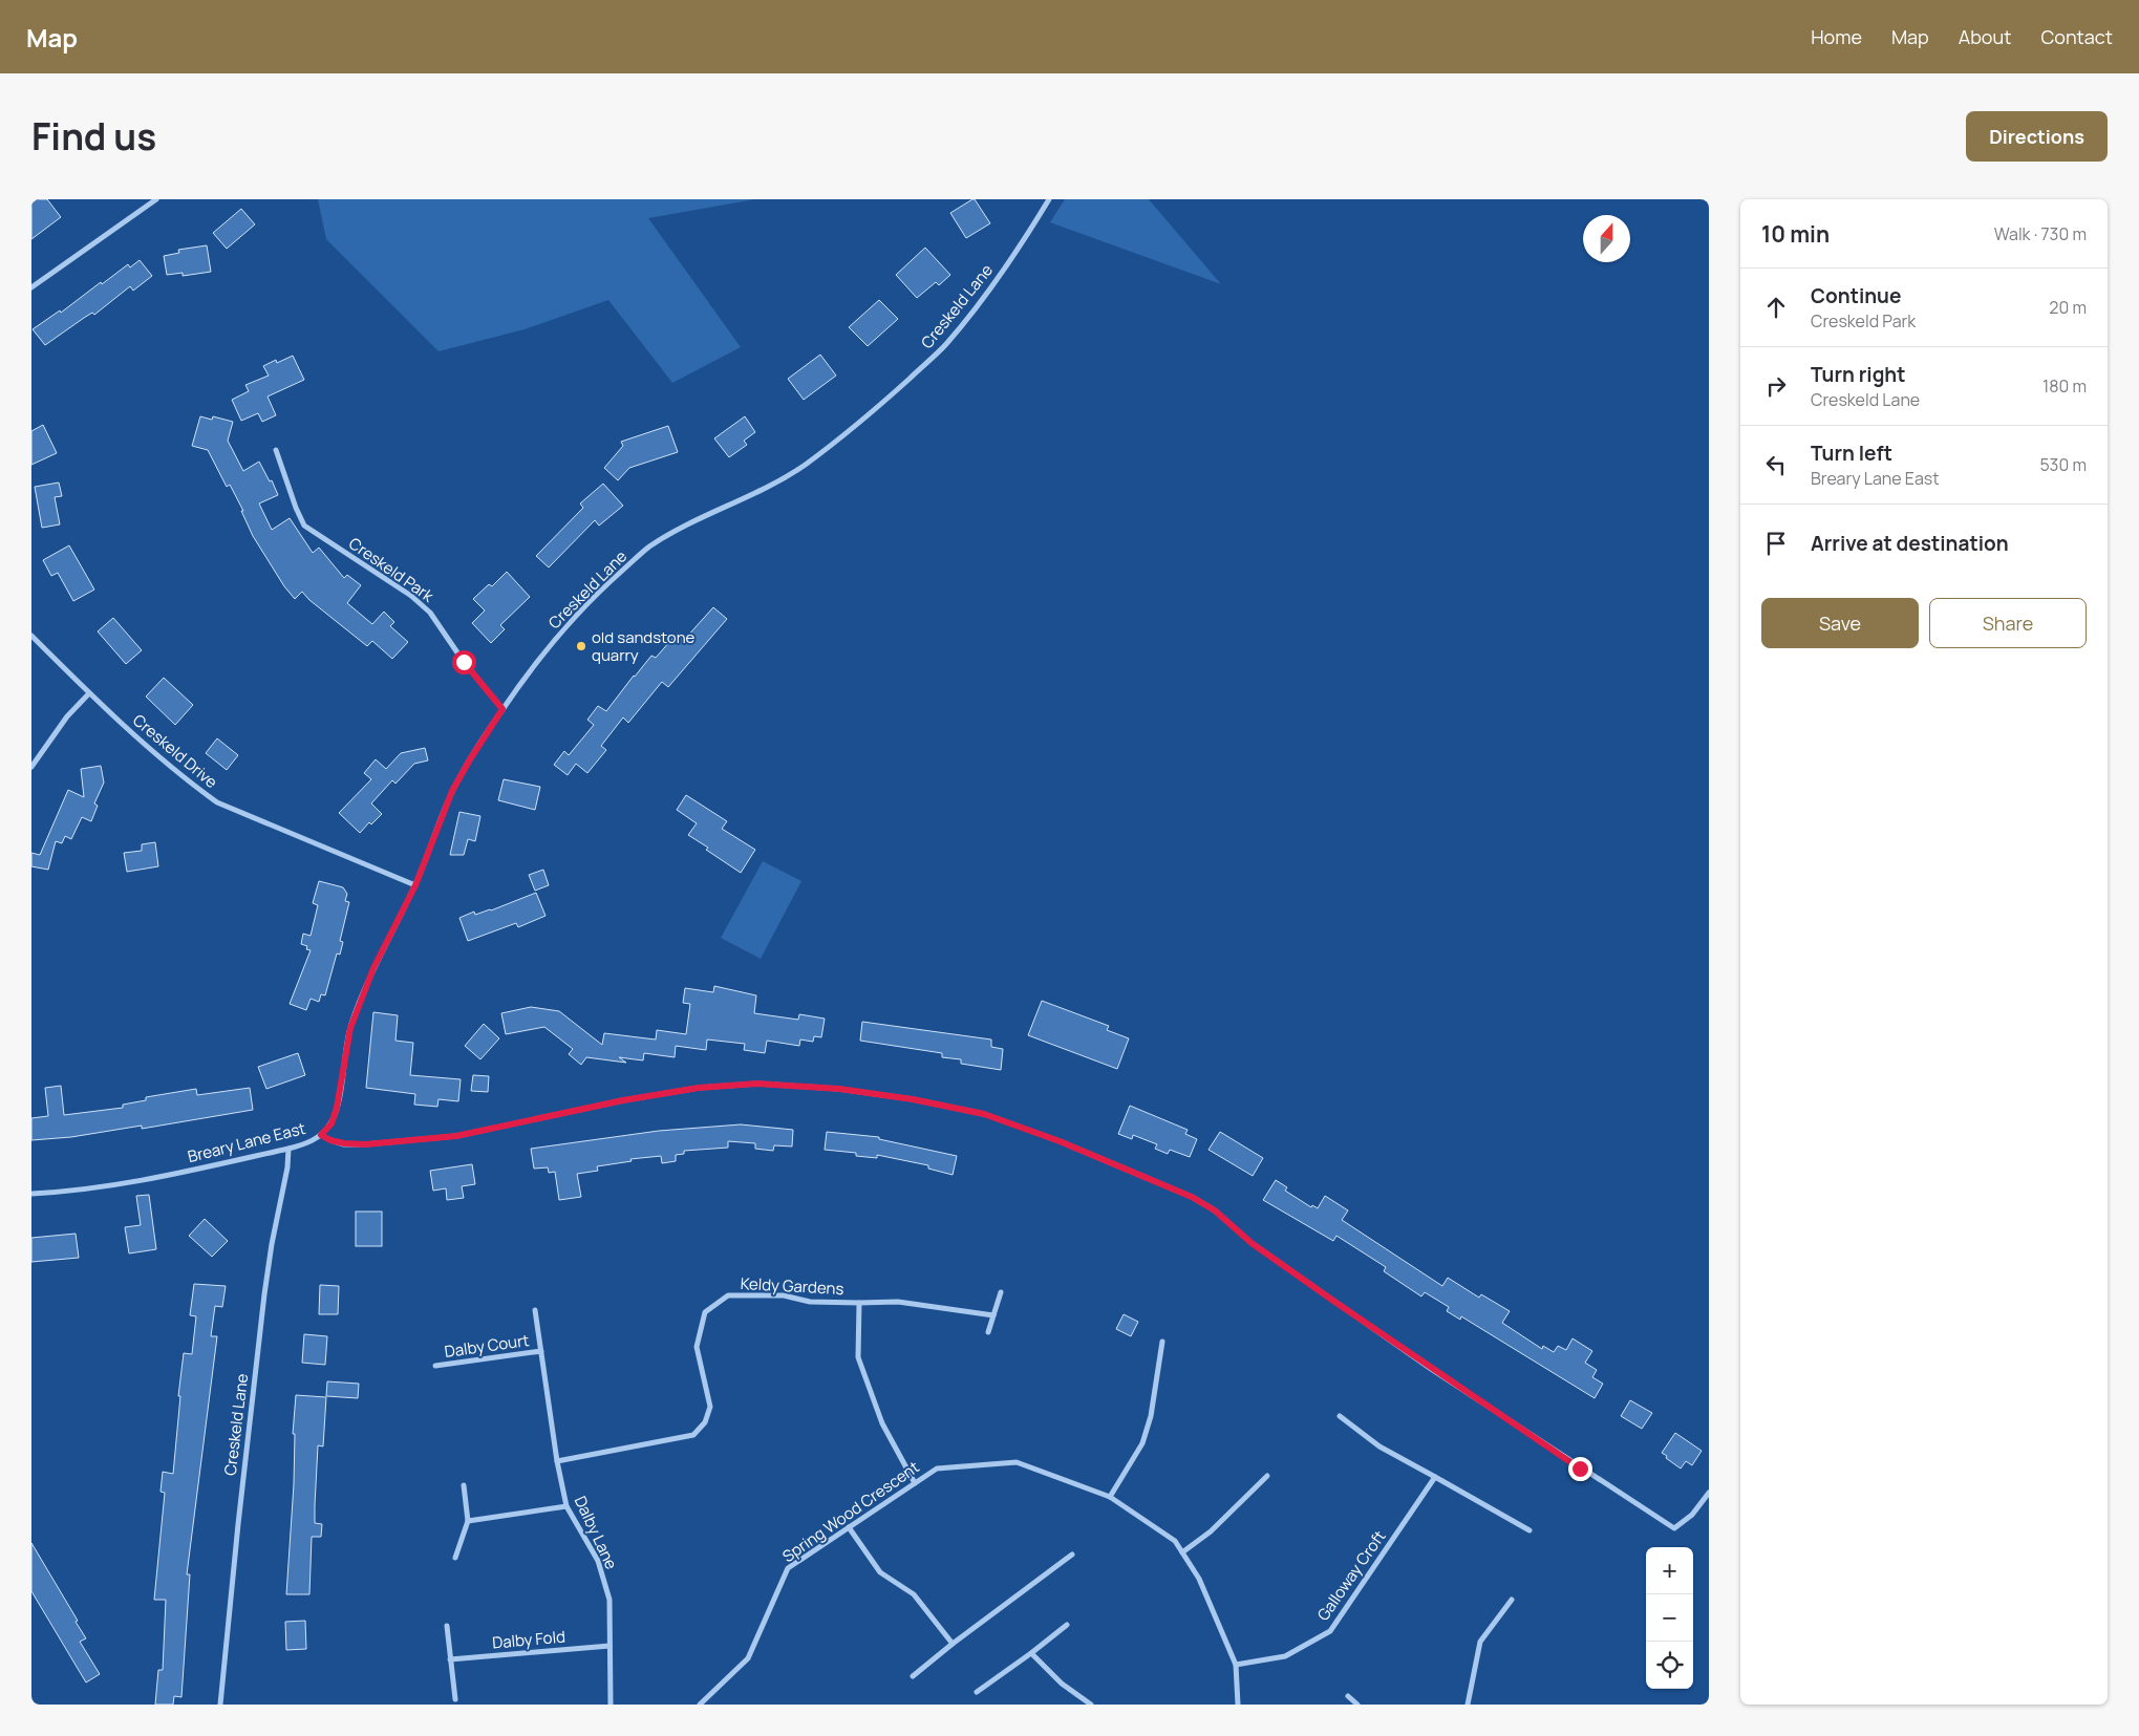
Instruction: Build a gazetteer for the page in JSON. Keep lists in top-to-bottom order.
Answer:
{
  "streets": {
    "street": [
      "Creskeld Lane",
      "Creskeld Park",
      "Creskeld Drive",
      "Breary Lane East",
      "Keldy Gardens",
      "Dalby Court",
      "Spring Wood Crescent",
      "Dalby Lane",
      "Galloway Croft",
      "Dalby Fold"
    ]
  },
  "crossings": [
    ["Creskeld Lane", "Creskeld Park"],
    ["Creskeld Lane", "Creskeld Drive"],
    ["Creskeld Lane", "Breary Lane East"],
    ["Keldy Gardens", "Dalby Lane"],
    ["Dalby Court", "Dalby Lane"],
    ["Spring Wood Crescent", "Galloway Croft"],
    ["Dalby Lane", "Dalby Fold"]
  ],
  "places": ["old sandstone quarry"],
  "north": "top",
  "page": {
    "header": "Map",
    "nav": [
      "Home",
      "Map",
      "About",
      "Contact"
    ],
    "title": "Find us",
    "buttons": [
      "Directions",
      ["Save", "Share"]
    ],
    "heading": ["10 min", "Walk · 730 m"],
    "list": [
      ["Continue", "Creskeld Park", "20 m"],
      ["Turn right", "Creskeld Lane", "180 m"],
      ["Turn left", "Breary Lane East", "530 m"],
      "Arrive at destination"
    ],
    "map_buttons": ["+", "−"]
  }
}
